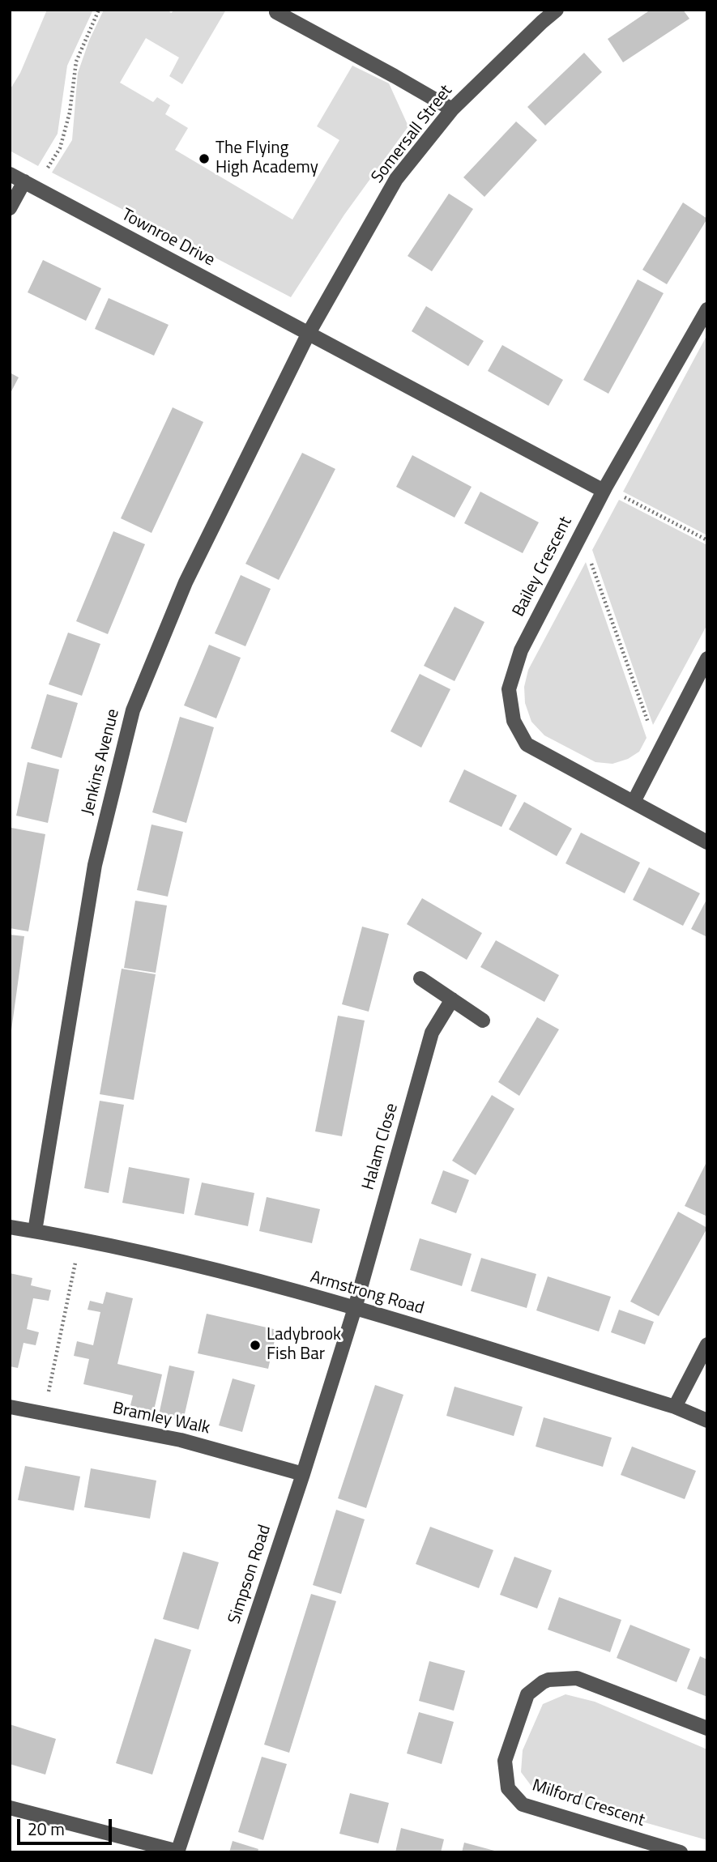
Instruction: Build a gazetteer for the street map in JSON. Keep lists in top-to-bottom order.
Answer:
{
  "streets": {
    "street": [
      "Somersall Street",
      "Townroe Drive",
      "Bailey Crescent",
      "Jenkins Avenue",
      "Halam Close",
      "Armstrong Road",
      "Bramley Walk",
      "Simpson Road",
      "Milford Crescent"
    ]
  },
  "crossings": [
    ["Somersall Street", "Townroe Drive"],
    ["Somersall Street", "Jenkins Avenue"],
    ["Townroe Drive", "Bailey Crescent"],
    ["Townroe Drive", "Jenkins Avenue"],
    ["Jenkins Avenue", "Armstrong Road"],
    ["Halam Close", "Armstrong Road"],
    ["Halam Close", "Simpson Road"],
    ["Armstrong Road", "Simpson Road"],
    ["Bramley Walk", "Simpson Road"]
  ],
  "places": ["The Flying High Academy", "Ladybrook Fish Bar"],
  "scale_bar": "20 m"
}
